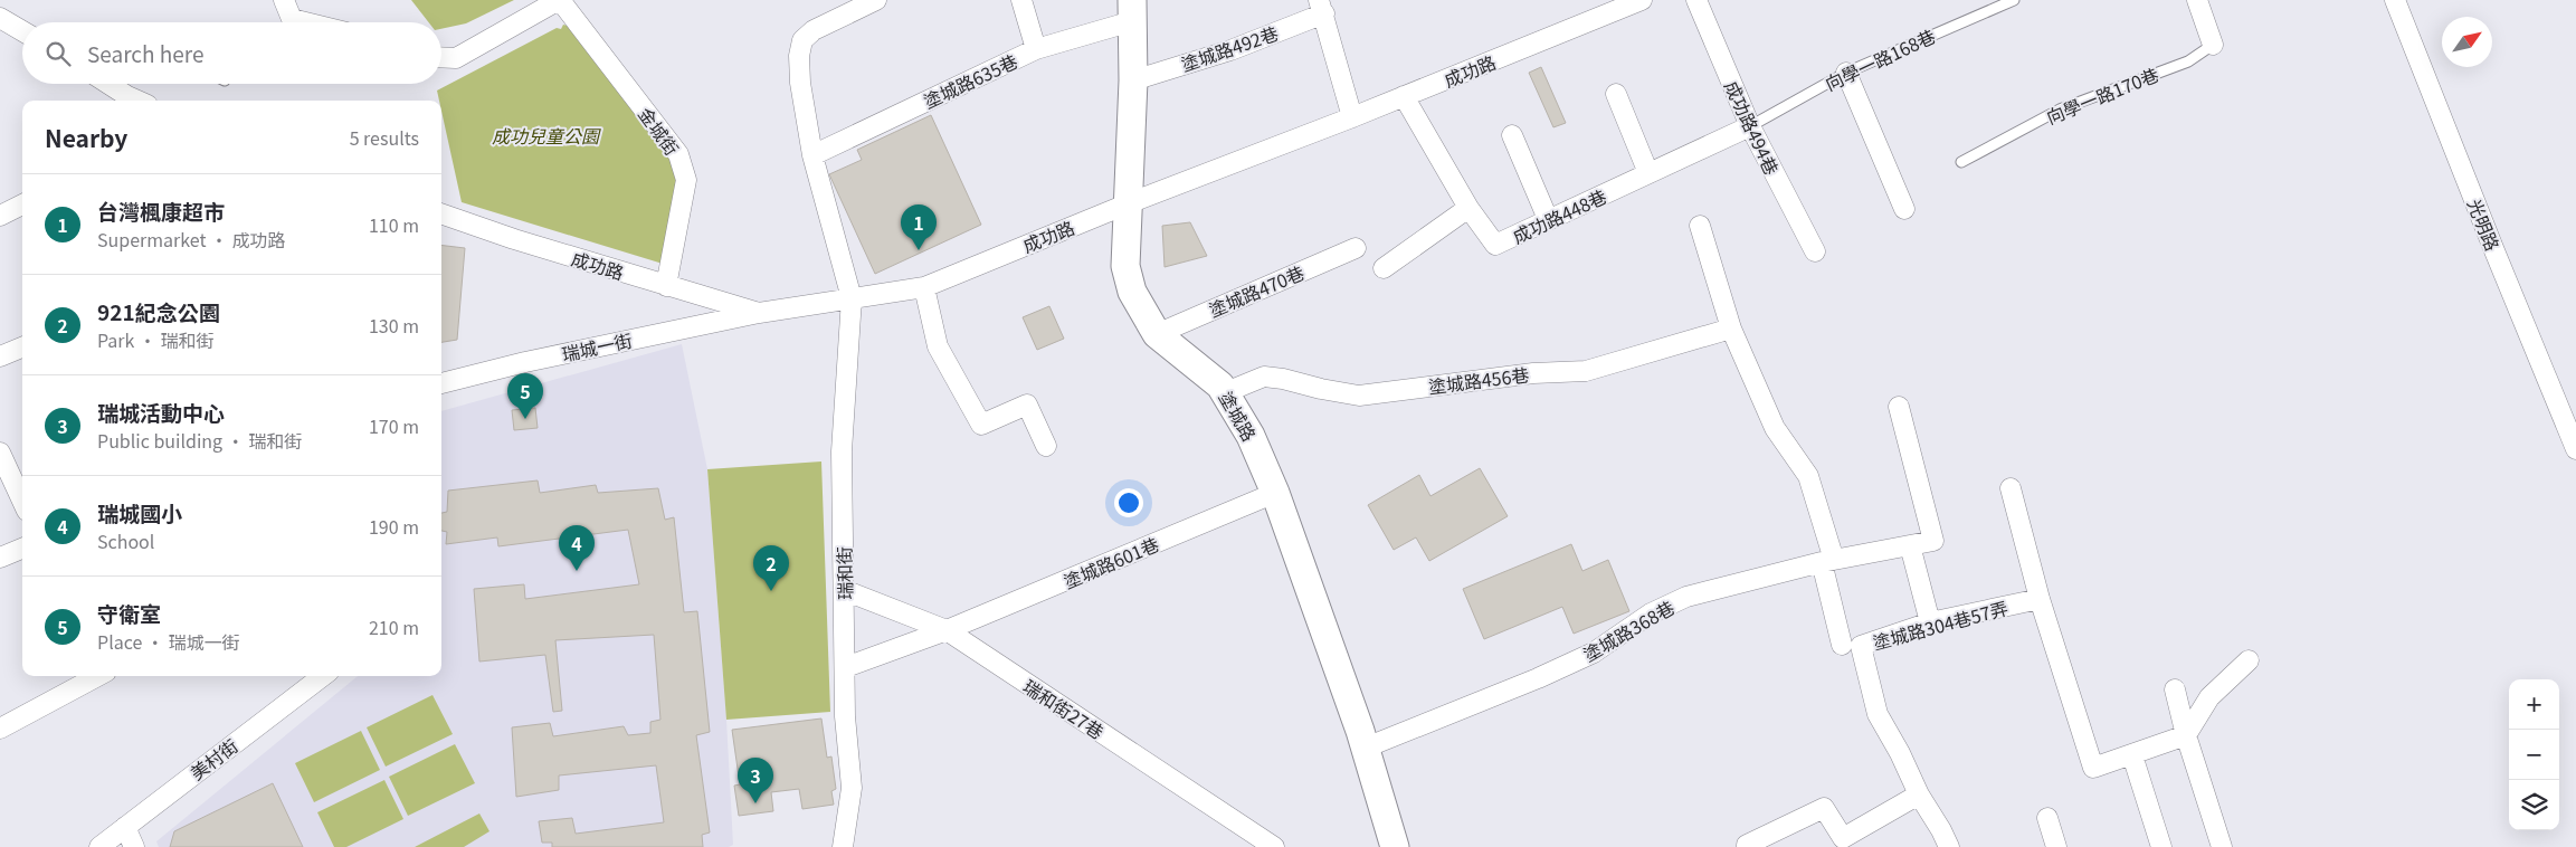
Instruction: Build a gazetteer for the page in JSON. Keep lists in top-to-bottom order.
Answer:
{
  "streets": {
    "street": [
      "塗城路492巷",
      "成功路",
      "塗城路635巷",
      "成功路494巷",
      "金城街",
      "成功路448巷",
      "光明路",
      "塗城路470巷",
      "瑞城一街",
      "塗城路456巷",
      "塗城路",
      "塗城路601巷",
      "瑞和街",
      "塗城路304巷57弄",
      "塗城路368巷",
      "瑞和街27巷",
      "美村街"
    ],
    "lane": ["向學一路168巷", "向學一路170巷"]
  },
  "crossings": [
    ["塗城路492巷", "塗城路"],
    ["向學一路168巷", "成功路494巷"],
    ["向學一路168巷", "成功路448巷"],
    ["成功路", "金城街"],
    ["成功路", "成功路448巷"],
    ["成功路", "瑞城一街"],
    ["成功路", "塗城路"],
    ["成功路", "瑞和街"],
    ["塗城路635巷", "塗城路"],
    ["塗城路635巷", "瑞和街"],
    ["成功路494巷", "成功路448巷"],
    ["塗城路470巷", "塗城路"],
    ["塗城路456巷", "塗城路"],
    ["塗城路", "塗城路601巷"],
    ["塗城路", "塗城路368巷"],
    ["塗城路601巷", "瑞和街"],
    ["塗城路601巷", "瑞和街27巷"],
    ["瑞和街", "瑞和街27巷"]
  ],
  "parks": ["成功兒童公園"],
  "north": "top right",
  "page": {
    "search": "Search here",
    "heading": ["Nearby", "5 results"],
    "list": [
      {
        "mark": "1",
        "name": "台灣楓康超市",
        "note": "Supermarket · 成功路",
        "value": "110 m"
      },
      {
        "mark": "2",
        "name": "921紀念公園",
        "note": "Park · 瑞和街",
        "value": "130 m"
      },
      {
        "mark": "3",
        "name": "瑞城活動中心",
        "note": "Public building · 瑞和街",
        "value": "170 m"
      },
      {
        "mark": "4",
        "name": "瑞城國小",
        "note": "School",
        "value": "190 m"
      },
      {
        "mark": "5",
        "name": "守衛室",
        "note": "Place · 瑞城一街",
        "value": "210 m"
      }
    ],
    "pins": [
      "1",
      "5",
      "4",
      "2",
      "3"
    ],
    "map_buttons": ["+", "−"]
  }
}
